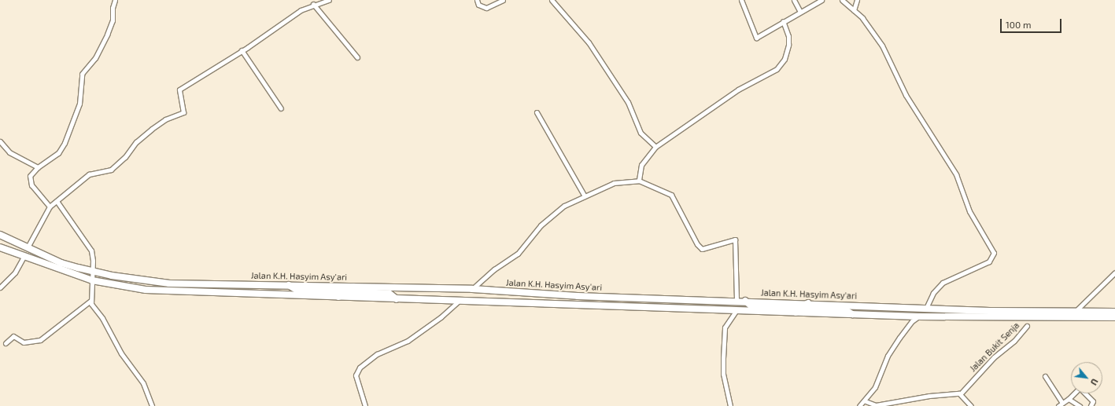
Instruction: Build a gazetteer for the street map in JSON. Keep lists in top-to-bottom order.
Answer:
{
  "streets": {
    "highway": ["Jalan K.H. Hasyim Asy'ari"],
    "street": ["Jalan Bukit Senja"]
  },
  "scale_bar": "100 m",
  "north": "bottom right"
}
